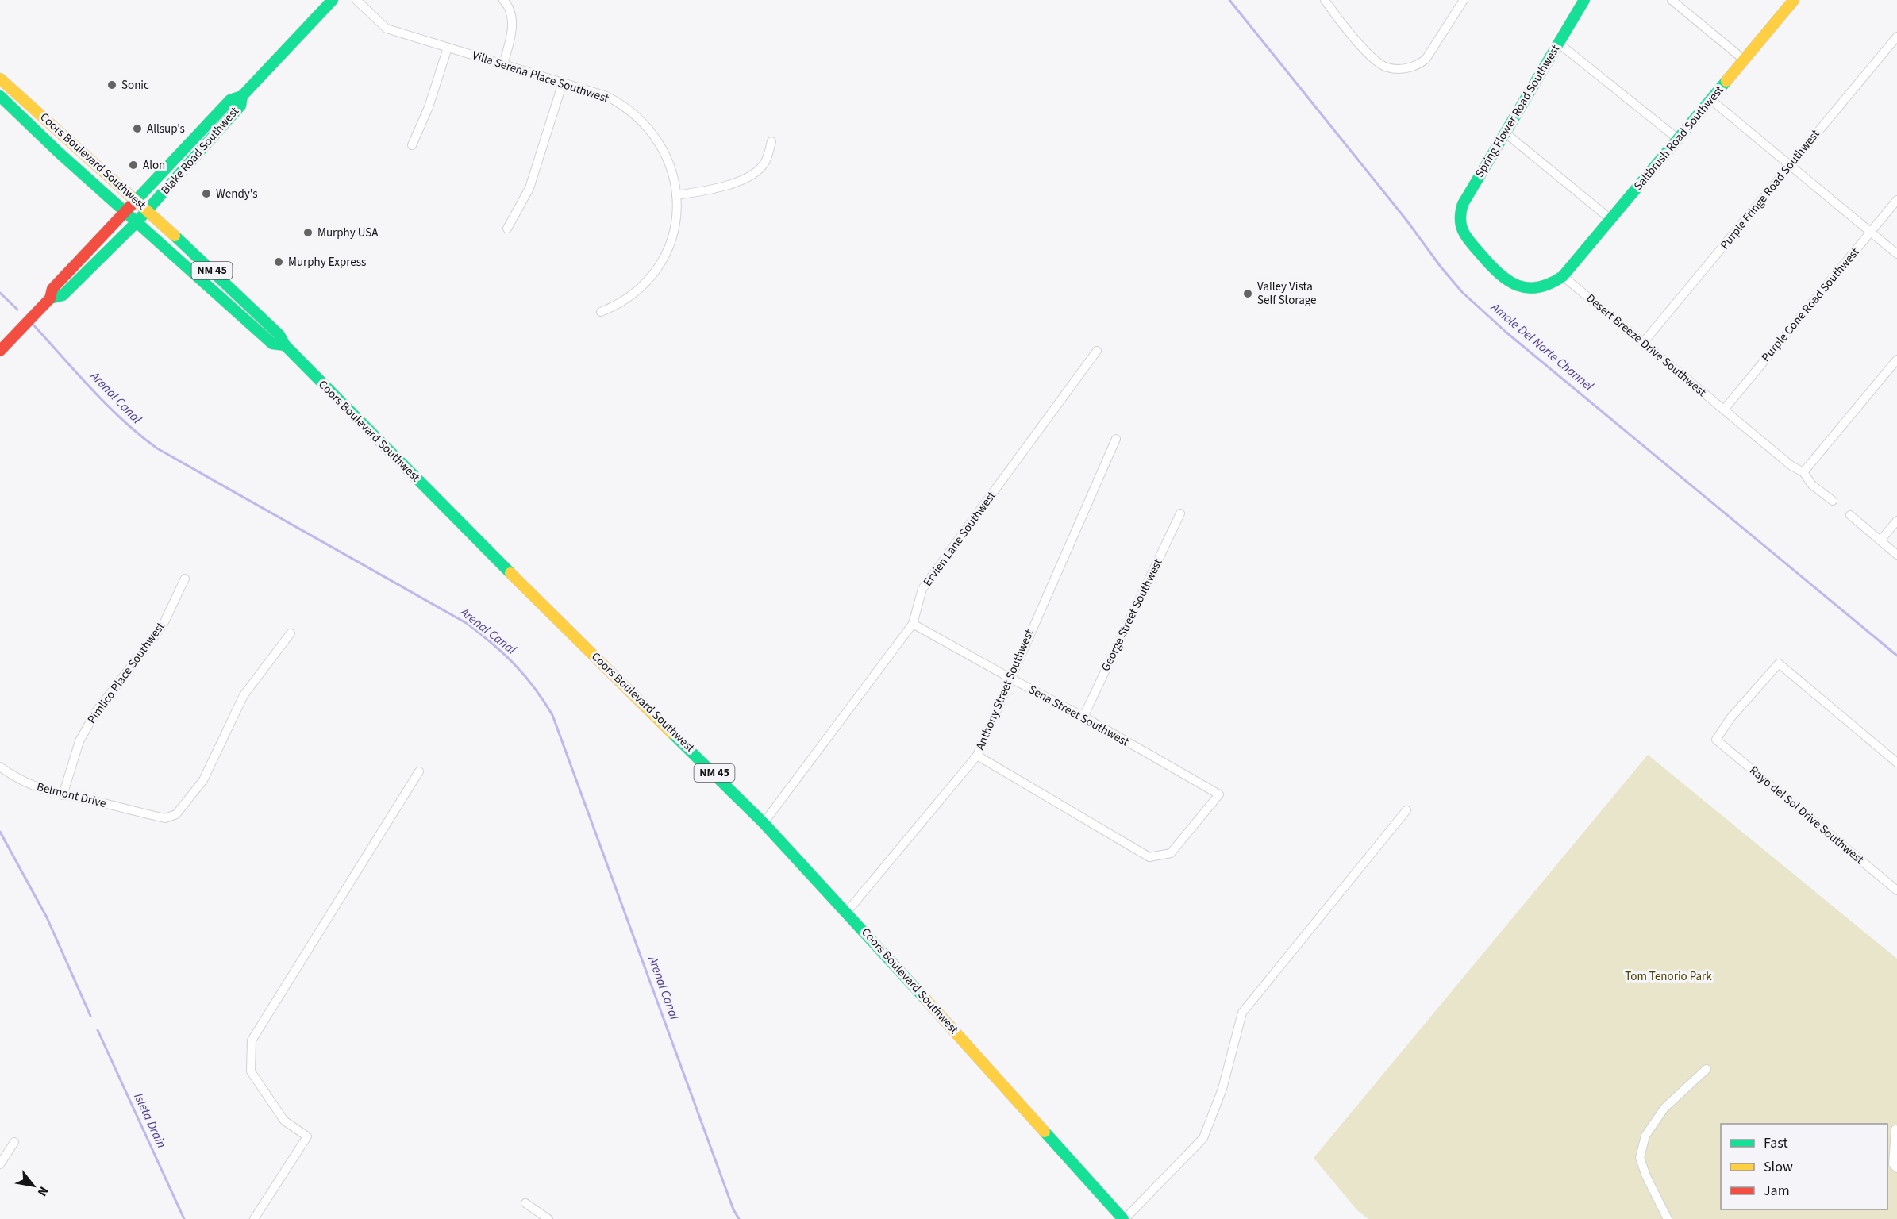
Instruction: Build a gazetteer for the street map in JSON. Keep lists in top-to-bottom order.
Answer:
{
  "streets": {
    "main road": [
      "Spring Flower Road Southwest",
      "Saltbrush Road Southwest",
      "Blake Road Southwest",
      "Coors Boulevard Southwest",
      "NM 45"
    ],
    "street": [
      "Villa Serena Place Southwest",
      "Purple Fringe Road Southwest",
      "Purple Cone Road Southwest",
      "Desert Breeze Drive Southwest",
      "Ervien Lane Southwest",
      "George Street Southwest",
      "Pimlico Place Southwest",
      "Anthony Street Southwest",
      "Sena Street Southwest",
      "Belmont Drive",
      "Rayo del Sol Drive Southwest"
    ]
  },
  "crossings": [
    ["Spring Flower Road Southwest", "Saltbrush Road Southwest"],
    ["Spring Flower Road Southwest", "Desert Breeze Drive Southwest"],
    ["Saltbrush Road Southwest", "Desert Breeze Drive Southwest"],
    ["Blake Road Southwest", "Coors Boulevard Southwest"],
    ["Coors Boulevard Southwest", "Ervien Lane Southwest"],
    ["Coors Boulevard Southwest", "Anthony Street Southwest"],
    ["Purple Fringe Road Southwest", "Desert Breeze Drive Southwest"],
    ["Purple Cone Road Southwest", "Desert Breeze Drive Southwest"],
    ["Ervien Lane Southwest", "Sena Street Southwest"],
    ["George Street Southwest", "Sena Street Southwest"],
    ["Pimlico Place Southwest", "Belmont Drive"],
    ["Anthony Street Southwest", "Sena Street Southwest"]
  ],
  "water": ["Amole Del Norte Channel", "Arenal Canal", "Isleta Drain"],
  "parks": ["Tom Tenorio Park"],
  "places": [
    "Sonic",
    "Allsup's",
    "Alon",
    "Wendy's",
    "Murphy USA",
    "Murphy Express",
    "Valley Vista Self Storage"
  ],
  "legend": ["Fast", "Slow", "Jam"],
  "north": "bottom right"
}
